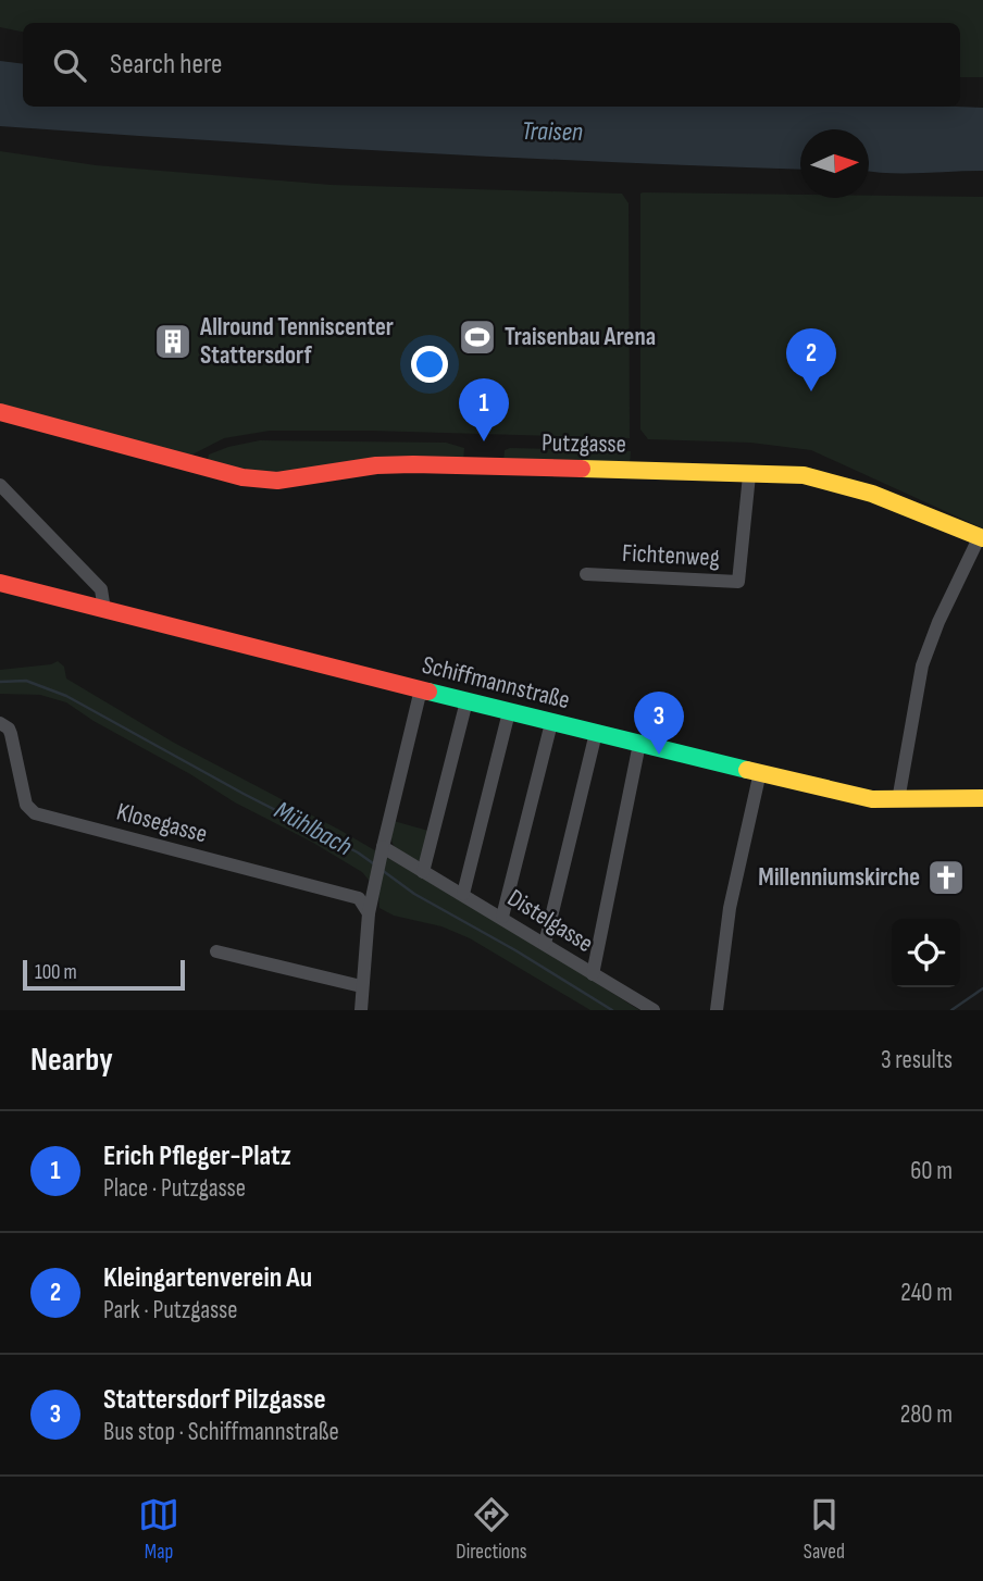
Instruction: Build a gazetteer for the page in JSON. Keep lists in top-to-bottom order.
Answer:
{
  "streets": {
    "street": [
      "Putzgasse",
      "Fichtenweg",
      "Schiffmannstraße",
      "Klosegasse",
      "Distelgasse"
    ]
  },
  "crossings": [
    ["Putzgasse", "Fichtenweg"]
  ],
  "water": ["Traisen", "Mühlbach"],
  "places": {
    "sports": ["Traisenbau Arena"],
    "building": ["Allround Tenniscenter Stattersdorf"],
    "church": ["Millenniumskirche"]
  },
  "scale_bar": "100 m",
  "north": "right",
  "page": {
    "search": "Search here",
    "pins": ["2", "1", "3"],
    "scale": "100 m",
    "heading": ["Nearby", "3 results"],
    "list": [
      {
        "mark": "1",
        "name": "Erich Pfleger-Platz",
        "note": "Place · Putzgasse",
        "value": "60 m"
      },
      {
        "mark": "2",
        "name": "Kleingartenverein Au",
        "note": "Park · Putzgasse",
        "value": "240 m"
      },
      {
        "mark": "3",
        "name": "Stattersdorf Pilzgasse",
        "note": "Bus stop · Schiffmannstraße",
        "value": "280 m"
      }
    ],
    "nav": ["Map", "Directions", "Saved"]
  }
}
